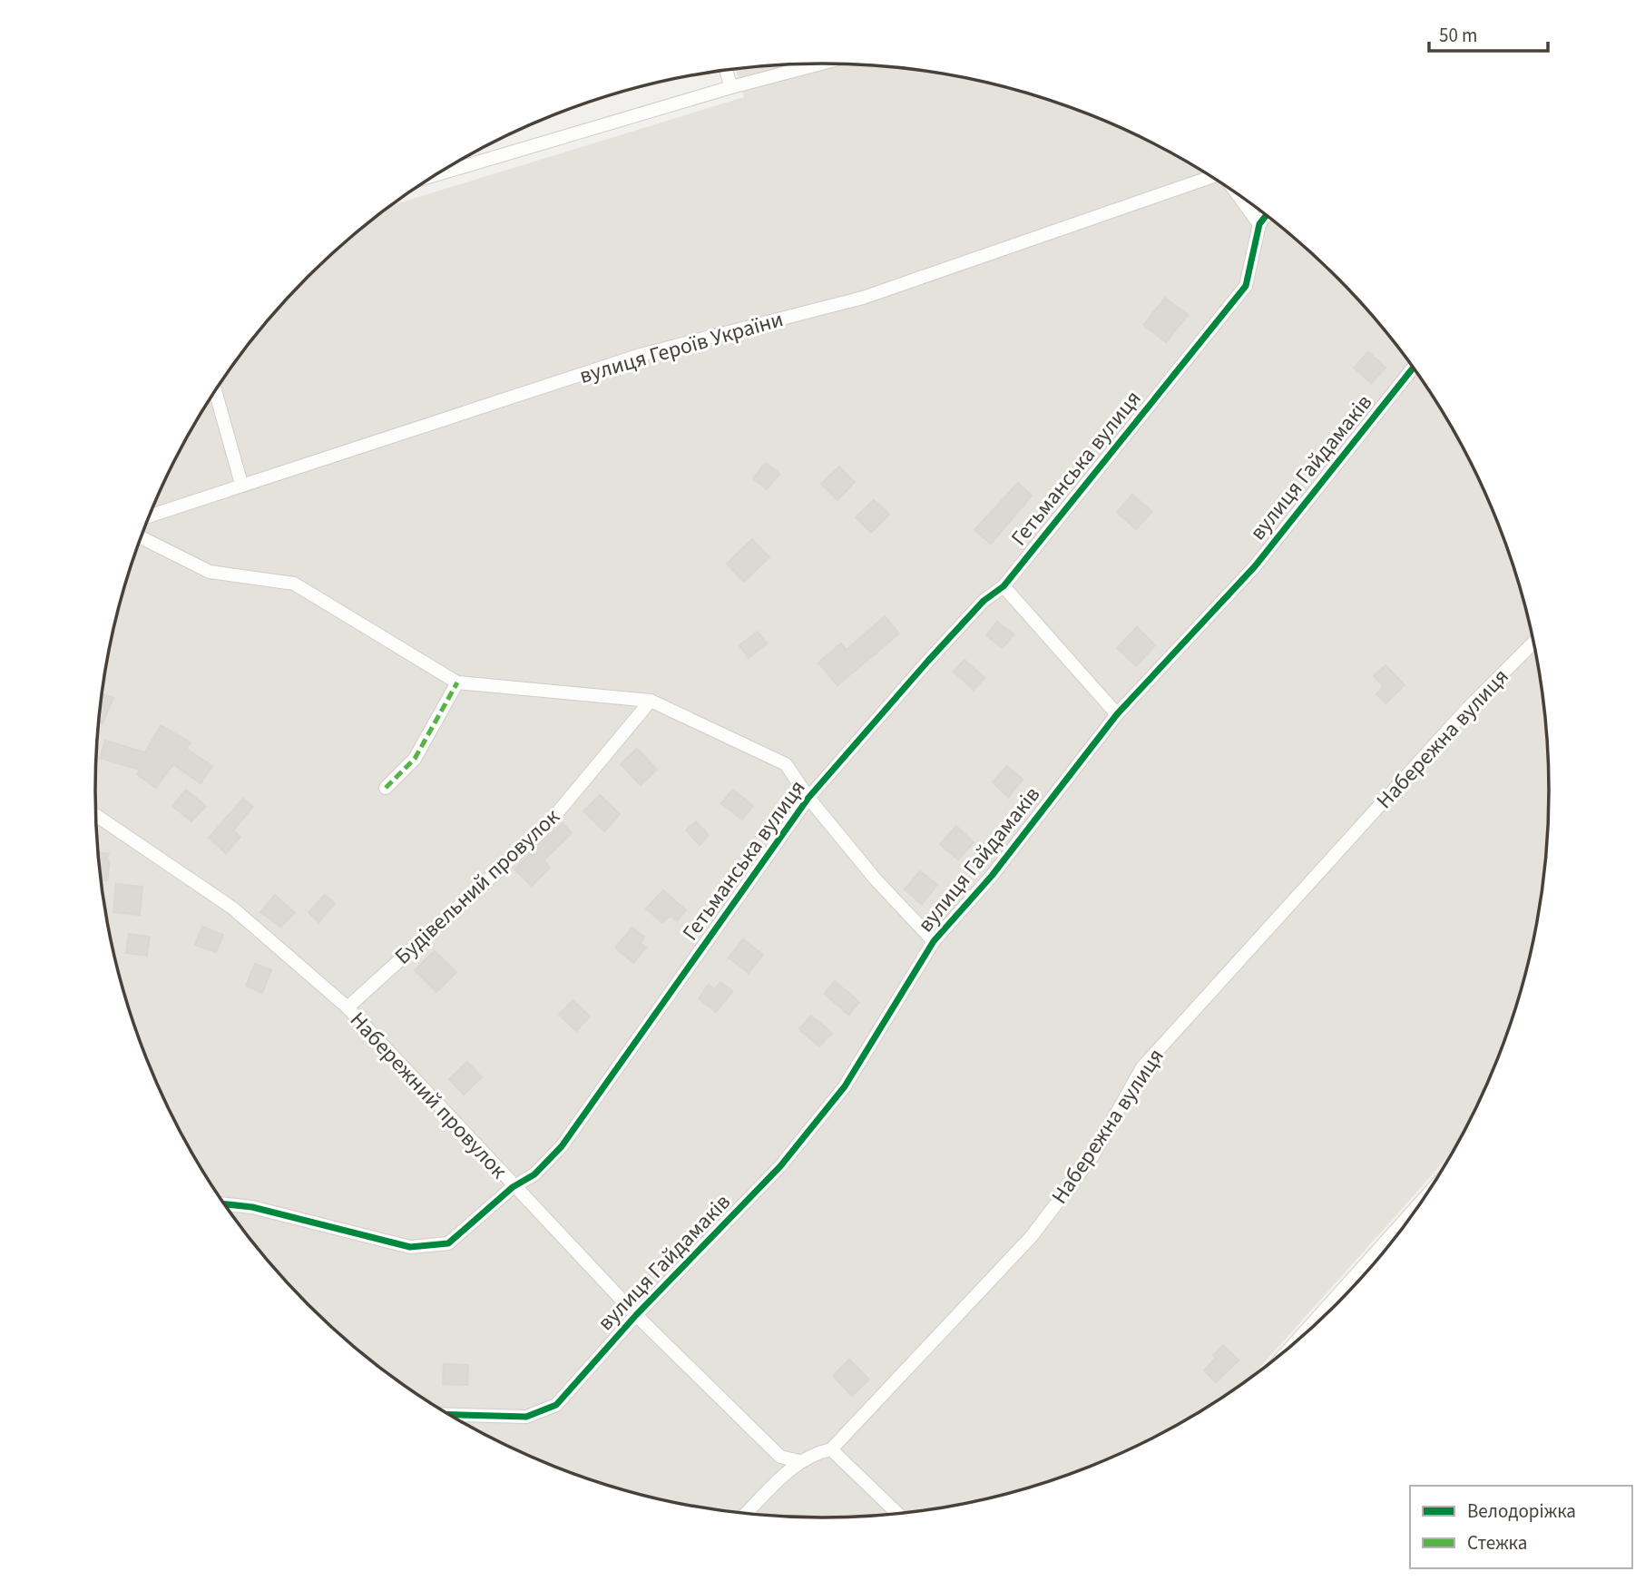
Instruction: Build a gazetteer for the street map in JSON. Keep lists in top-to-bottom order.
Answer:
{
  "streets": {
    "street": [
      "вулиця Героїв України",
      "вулиця Гайдамаків",
      "Гетьманська вулиця",
      "Набережна вулиця",
      "Будівельний провулок",
      "Набережний провулок"
    ]
  },
  "crossings": [
    ["вулиця Гайдамаків", "Набережний провулок"],
    ["Гетьманська вулиця", "Набережний провулок"],
    ["Набережна вулиця", "Набережний провулок"],
    ["Будівельний провулок", "Набережний провулок"]
  ],
  "legend": ["Велодоріжка", "Стежка"],
  "scale_bar": "50 m"
}
